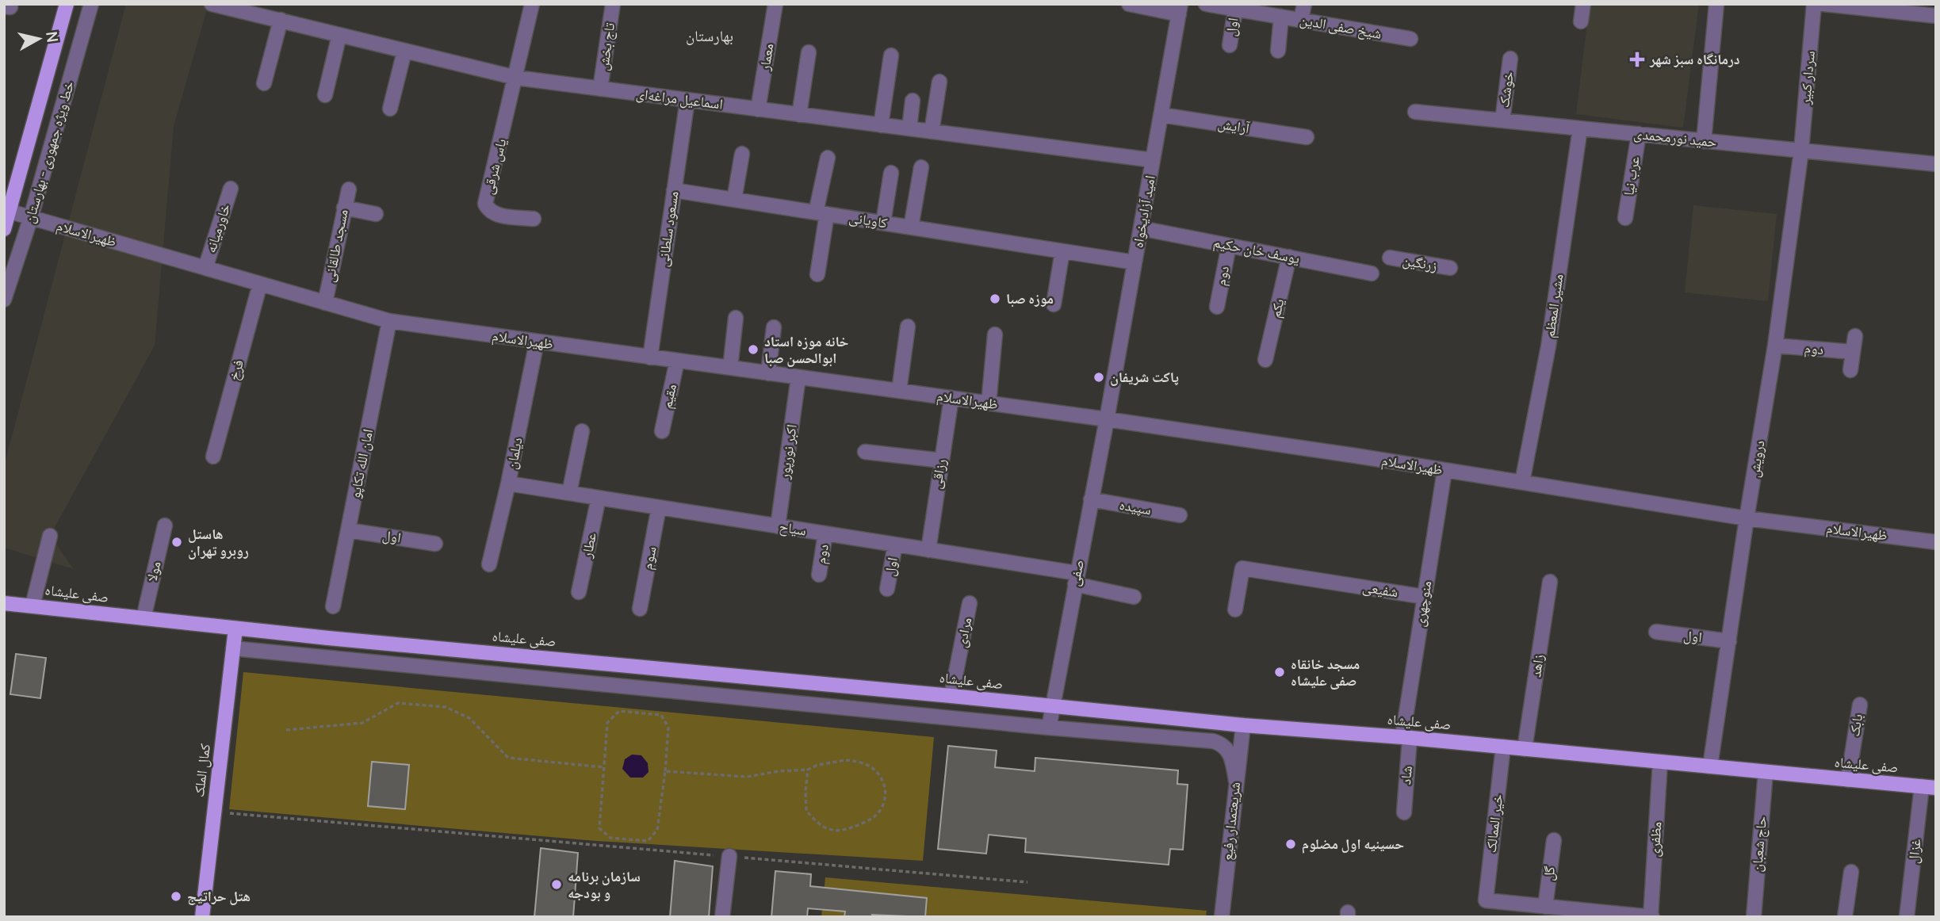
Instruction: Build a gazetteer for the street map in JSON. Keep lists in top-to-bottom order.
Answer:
{
  "streets": {
    "main road": ["صفی علیشاه", "کمال الملک"],
    "street": [
      "اول",
      "شیخ صفی الدین",
      "تاج بخش",
      "معمار",
      "سردار کبیر",
      "خوشک",
      "اسماعیل مراغه‌ای",
      "آرایش",
      "حمید نورمحمدی",
      "خط ویژه جمهوری - بهارستان",
      "یاس شرقی",
      "عرب نیا",
      "امید آزادیخواه",
      "کاویانی",
      "خاورمیانه",
      "مسعود سلطانی",
      "ظهیرالاسلام",
      "مسجد طالقانی",
      "یوسف خان حکیم",
      "زرنگین",
      "دوم",
      "مشیر المعظم",
      "یکم",
      "فرخ",
      "مقیم",
      "اکبر نورپور",
      "دیلمان",
      "درویش",
      "امان الله تکاپو",
      "رزاقی",
      "سپیده",
      "سیاح",
      "عطار",
      "سوم",
      "مولا",
      "صفی",
      "شفیعی",
      "منوچهری",
      "مرادی",
      "زاهد",
      "بابک",
      "شاد",
      "شریعتمدار رفیع",
      "خیر الممالک",
      "مظفری",
      "حاج شعبان",
      "غزال",
      "گل"
    ]
  },
  "crossings": [
    ["اول", "شیخ صفی الدین"],
    ["اول", "درویش"],
    ["اول", "امان الله تکاپو"],
    ["اول", "سیاح"],
    ["تاج بخش", "اسماعیل مراغه‌ای"],
    ["معمار", "اسماعیل مراغه‌ای"],
    ["سردار کبیر", "حمید نورمحمدی"],
    ["سردار کبیر", "درویش"],
    ["خوشک", "حمید نورمحمدی"],
    ["اسماعیل مراغه‌ای", "یاس شرقی"],
    ["اسماعیل مراغه‌ای", "امید آزادیخواه"],
    ["اسماعیل مراغه‌ای", "مسعود سلطانی"],
    ["آرایش", "امید آزادیخواه"],
    ["حمید نورمحمدی", "عرب نیا"],
    ["حمید نورمحمدی", "مشیر المعظم"],
    ["حمید نورمحمدی", "درویش"],
    ["خط ویژه جمهوری - بهارستان", "ظهیرالاسلام"],
    ["امید آزادیخواه", "کاویانی"],
    ["امید آزادیخواه", "ظهیرالاسلام"],
    ["امید آزادیخواه", "یوسف خان حکیم"],
    ["امید آزادیخواه", "صفی"],
    ["کاویانی", "مسعود سلطانی"],
    ["خاورمیانه", "ظهیرالاسلام"],
    ["مسعود سلطانی", "ظهیرالاسلام"],
    ["ظهیرالاسلام", "مسجد طالقانی"],
    ["ظهیرالاسلام", "مشیر المعظم"],
    ["ظهیرالاسلام", "فرخ"],
    ["ظهیرالاسلام", "مقیم"],
    ["ظهیرالاسلام", "اکبر نورپور"],
    ["ظهیرالاسلام", "دیلمان"],
    ["ظهیرالاسلام", "درویش"],
    ["ظهیرالاسلام", "امان الله تکاپو"],
    ["ظهیرالاسلام", "رزاقی"],
    ["ظهیرالاسلام", "صفی"],
    ["ظهیرالاسلام", "منوچهری"],
    ["یوسف خان حکیم", "دوم"],
    ["یوسف خان حکیم", "یکم"],
    ["دوم", "درویش"],
    ["دوم", "سیاح"],
    ["اکبر نورپور", "سیاح"],
    ["دیلمان", "سیاح"],
    ["درویش", "صفی علیشاه"],
    ["رزاقی", "سیاح"],
    ["سپیده", "صفی"],
    ["سیاح", "عطار"],
    ["سیاح", "سوم"],
    ["سیاح", "صفی"],
    ["مولا", "صفی علیشاه"],
    ["صفی", "صفی علیشاه"],
    ["شفیعی", "منوچهری"],
    ["صفی علیشاه", "منوچهری"],
    ["صفی علیشاه", "مرادی"],
    ["صفی علیشاه", "زاهد"],
    ["صفی علیشاه", "بابک"],
    ["صفی علیشاه", "کمال الملک"],
    ["صفی علیشاه", "شاد"],
    ["صفی علیشاه", "شریعتمدار رفیع"],
    ["صفی علیشاه", "خیر الممالک"],
    ["صفی علیشاه", "مظفری"],
    ["صفی علیشاه", "حاج شعبان"],
    ["صفی علیشاه", "غزال"],
    ["منوچهری", "شاد"],
    ["خیر الممالک", "گل"]
  ],
  "districts": ["بهارستان"],
  "places": {
    "health": ["درمانگاه سبز شهر"],
    "other": [
      "موزه صبا",
      "خانه موزه استاد ابوالحسن صبا",
      "پاکت شریفان",
      "هاستل روبرو تهران",
      "مسجد خانقاه صفی علیشاه",
      "حسینیه اول مضلوم",
      "سازمان برنامه و بودجه",
      "هتل حراتیج"
    ]
  },
  "north": "right"
}
